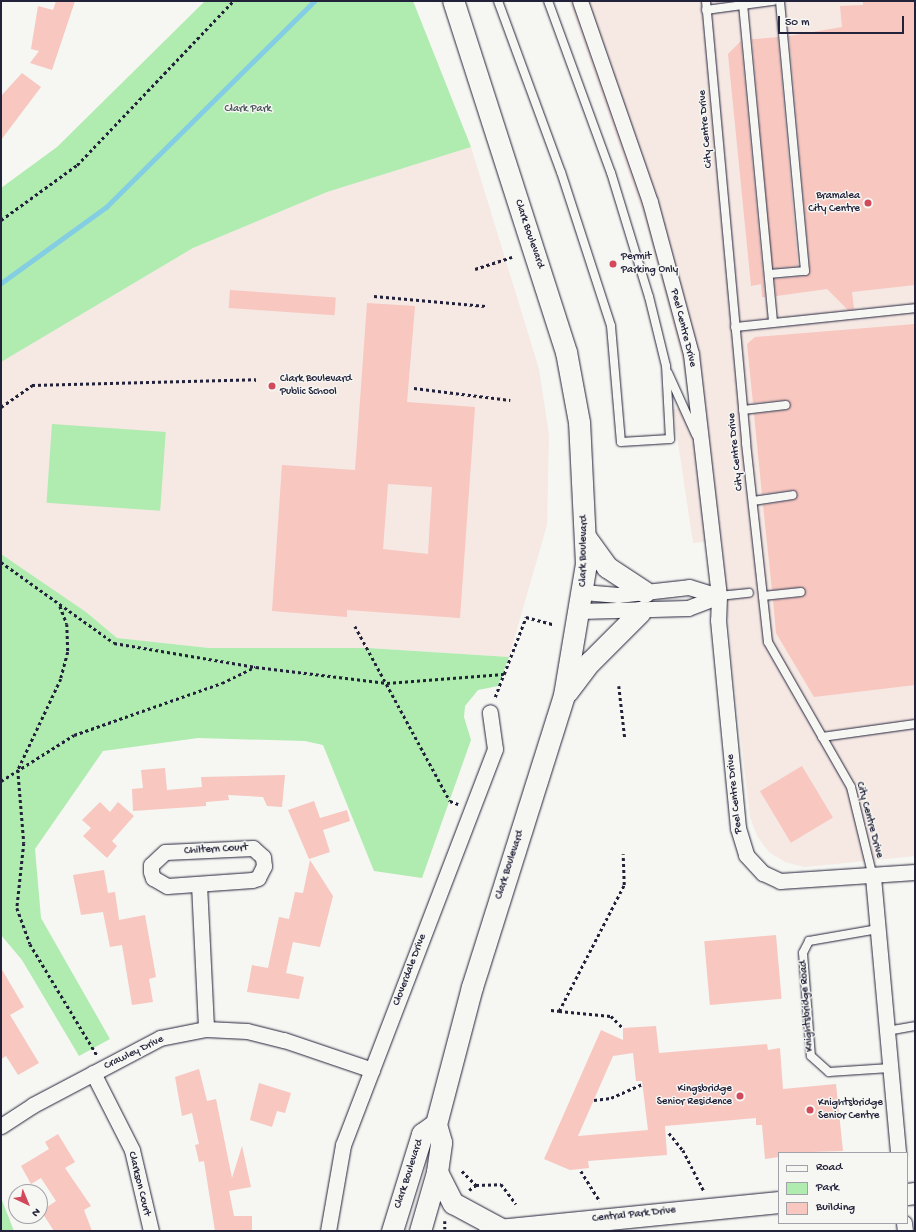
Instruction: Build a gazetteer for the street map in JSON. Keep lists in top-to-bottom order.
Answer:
{
  "streets": {
    "street": [
      "Clark Boulevard",
      "Peel Centre Drive",
      "Chiltern Court",
      "Cloverdale Drive",
      "Crawley Drive",
      "Clarkson Court",
      "Central Park Drive"
    ],
    "lane": ["City Centre Drive", "Knightsbridge Road"]
  },
  "crossings": [
    ["City Centre Drive", "Peel Centre Drive"],
    ["Cloverdale Drive", "Crawley Drive"],
    ["Crawley Drive", "Clarkson Court"]
  ],
  "parks": ["Clark Park"],
  "places": [
    "Bramalea City Centre",
    "Permit Parking Only",
    "Clark Boulevard Public School",
    "Kingsbridge Senior Residence",
    "Knightsbridge Senior Centre"
  ],
  "legend": ["Road", "Park", "Building"],
  "scale_bar": "50 m",
  "north": "bottom right"
}
